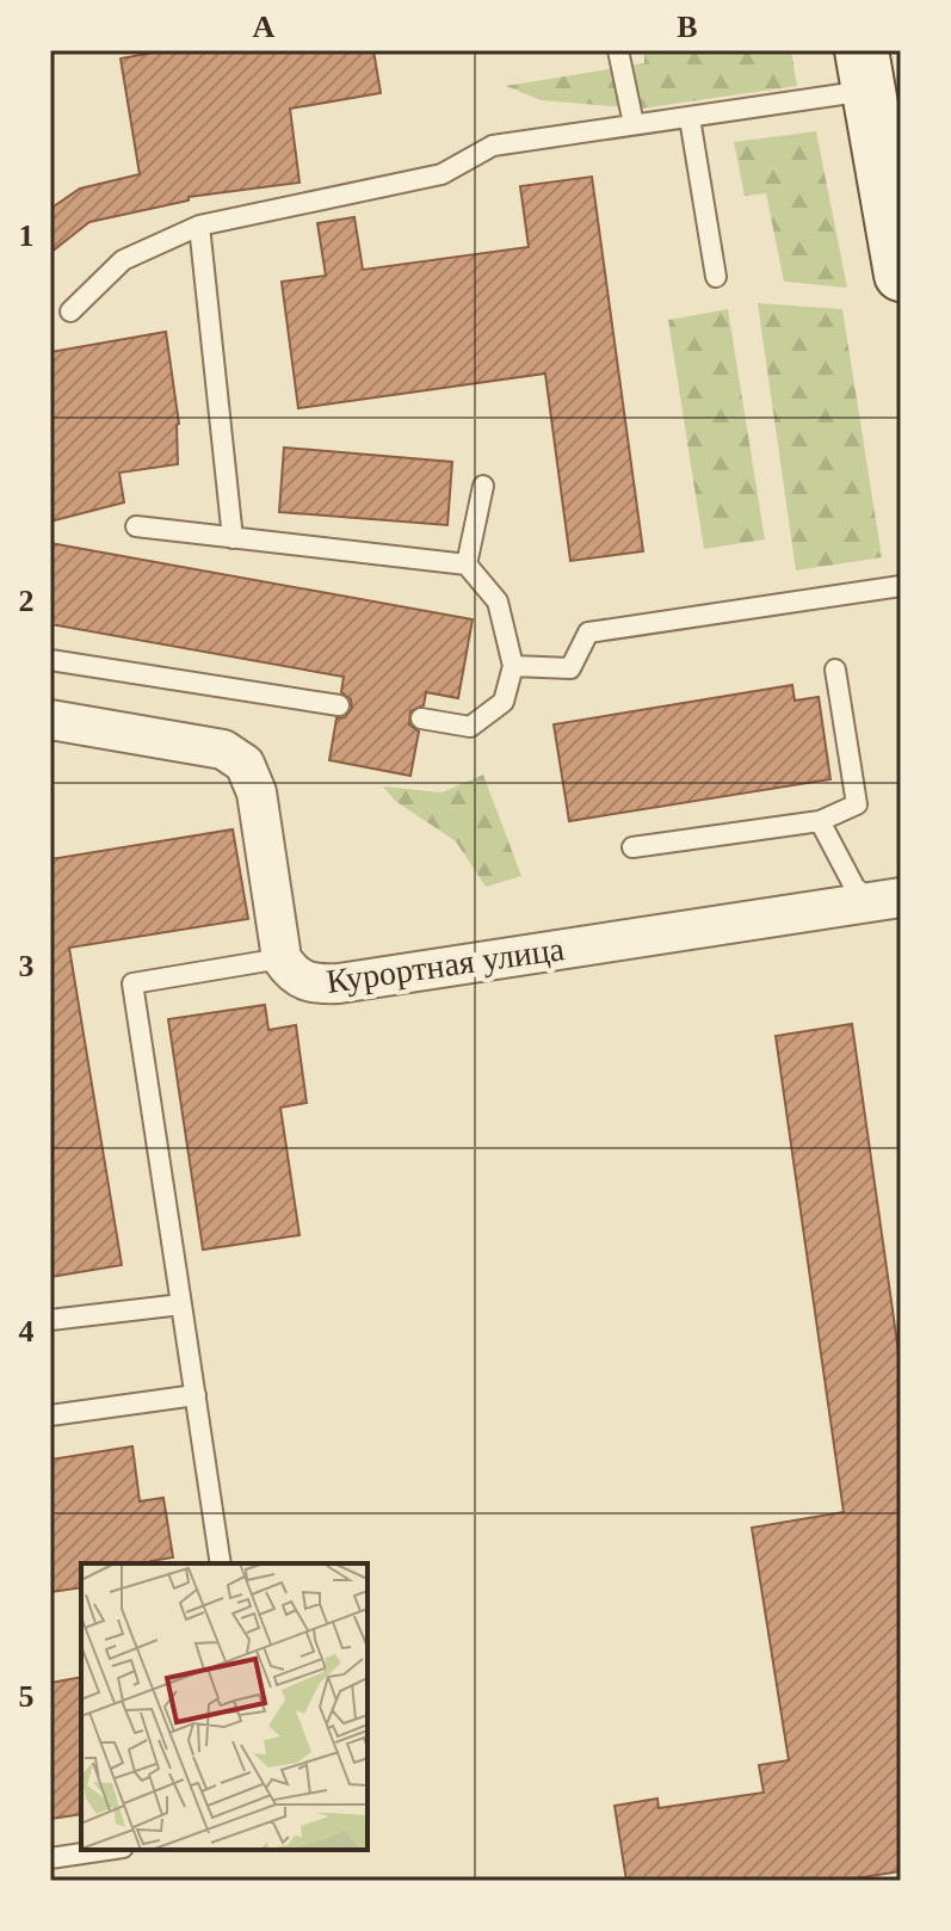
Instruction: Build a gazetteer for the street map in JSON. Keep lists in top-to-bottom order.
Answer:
{
  "streets": {
    "street": ["Курортная улица"]
  },
  "grid": {
    "columns": ["A", "B"],
    "rows": [
      "1",
      "2",
      "3",
      "4",
      "5"
    ]
  }
}
